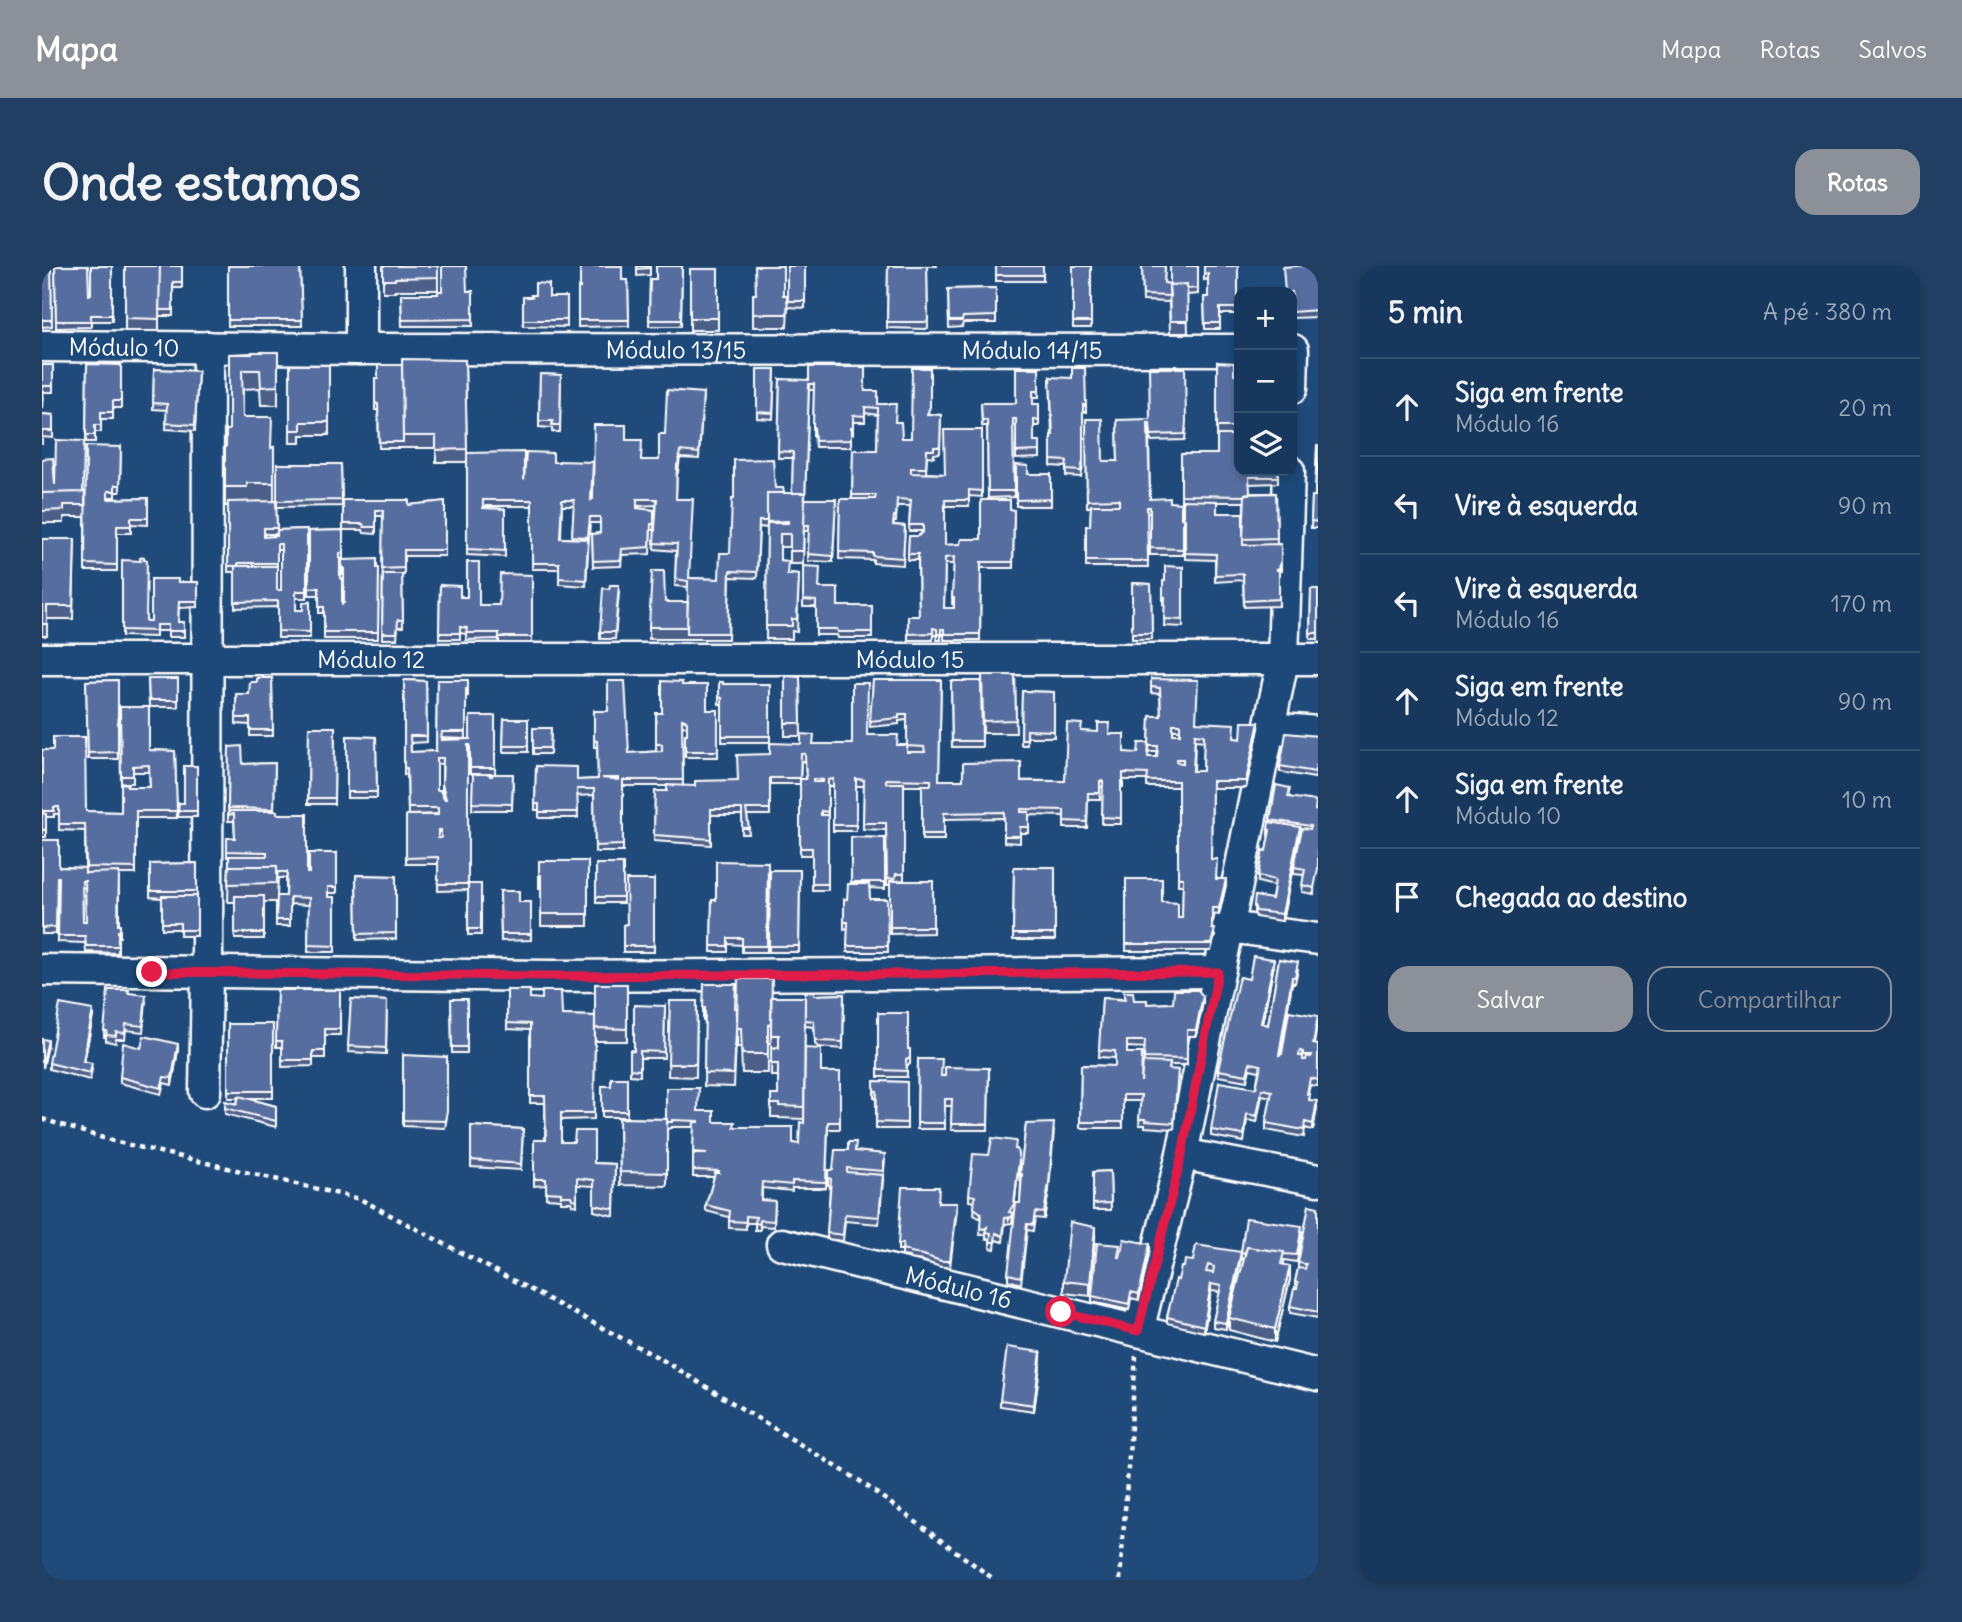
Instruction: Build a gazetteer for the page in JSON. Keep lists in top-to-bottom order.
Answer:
{
  "streets": {
    "street": [
      "Módulo 10",
      "Módulo 13/15",
      "Módulo 14/15",
      "Módulo 12",
      "Módulo 15",
      "Módulo 16"
    ]
  },
  "crossings": [
    ["Módulo 10", "Módulo 13/15"],
    ["Módulo 13/15", "Módulo 14/15"],
    ["Módulo 12", "Módulo 15"]
  ],
  "page": {
    "header": "Mapa",
    "nav": ["Mapa", "Rotas", "Salvos"],
    "buttons": [
      "Rotas",
      ["Salvar", "Compartilhar"]
    ],
    "title": "Onde estamos",
    "heading": ["5 min", "A pé · 380 m"],
    "map_buttons": ["+", "−"],
    "list": [
      ["Siga em frente", "Módulo 16", "20 m"],
      ["Vire à esquerda", "90 m"],
      ["Vire à esquerda", "Módulo 16", "170 m"],
      ["Siga em frente", "Módulo 12", "90 m"],
      ["Siga em frente", "Módulo 10", "10 m"],
      "Chegada ao destino"
    ]
  }
}
